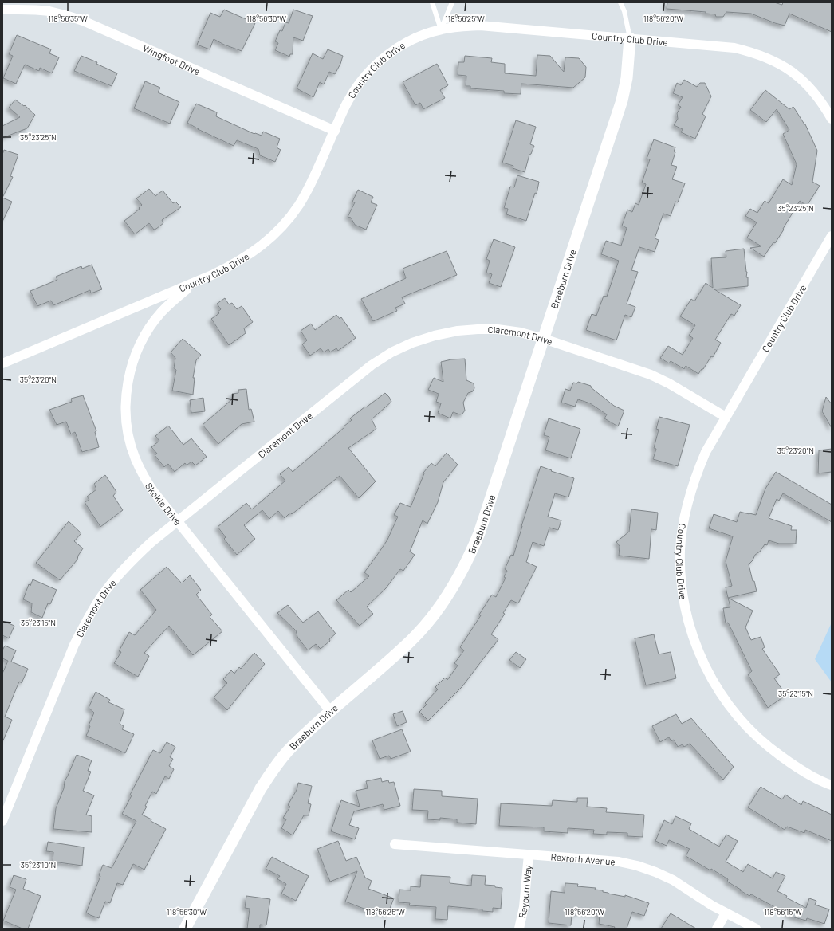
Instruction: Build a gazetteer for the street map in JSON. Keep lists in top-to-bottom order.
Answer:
{
  "streets": {
    "street": [
      "Country Club Drive",
      "Wingfoot Drive",
      "Braeburn Drive",
      "Claremont Drive",
      "Skokie Drive",
      "Rexroth Avenue",
      "Rayburn Way"
    ]
  },
  "crossings": [
    ["Country Club Drive", "Wingfoot Drive"],
    ["Country Club Drive", "Braeburn Drive"],
    ["Country Club Drive", "Claremont Drive"],
    ["Country Club Drive", "Skokie Drive"],
    ["Braeburn Drive", "Claremont Drive"],
    ["Braeburn Drive", "Skokie Drive"],
    ["Claremont Drive", "Skokie Drive"],
    ["Rexroth Avenue", "Rayburn Way"]
  ],
  "coordinates": [
    "118°56'35\"W",
    "118°56'30\"W",
    "118°56'25\"W",
    "118°56'20\"W",
    "35°23'25\"N",
    "35°23'20\"N",
    "35°23'15\"N",
    "35°23'10\"N",
    "118°56'15\"W"
  ]
}
